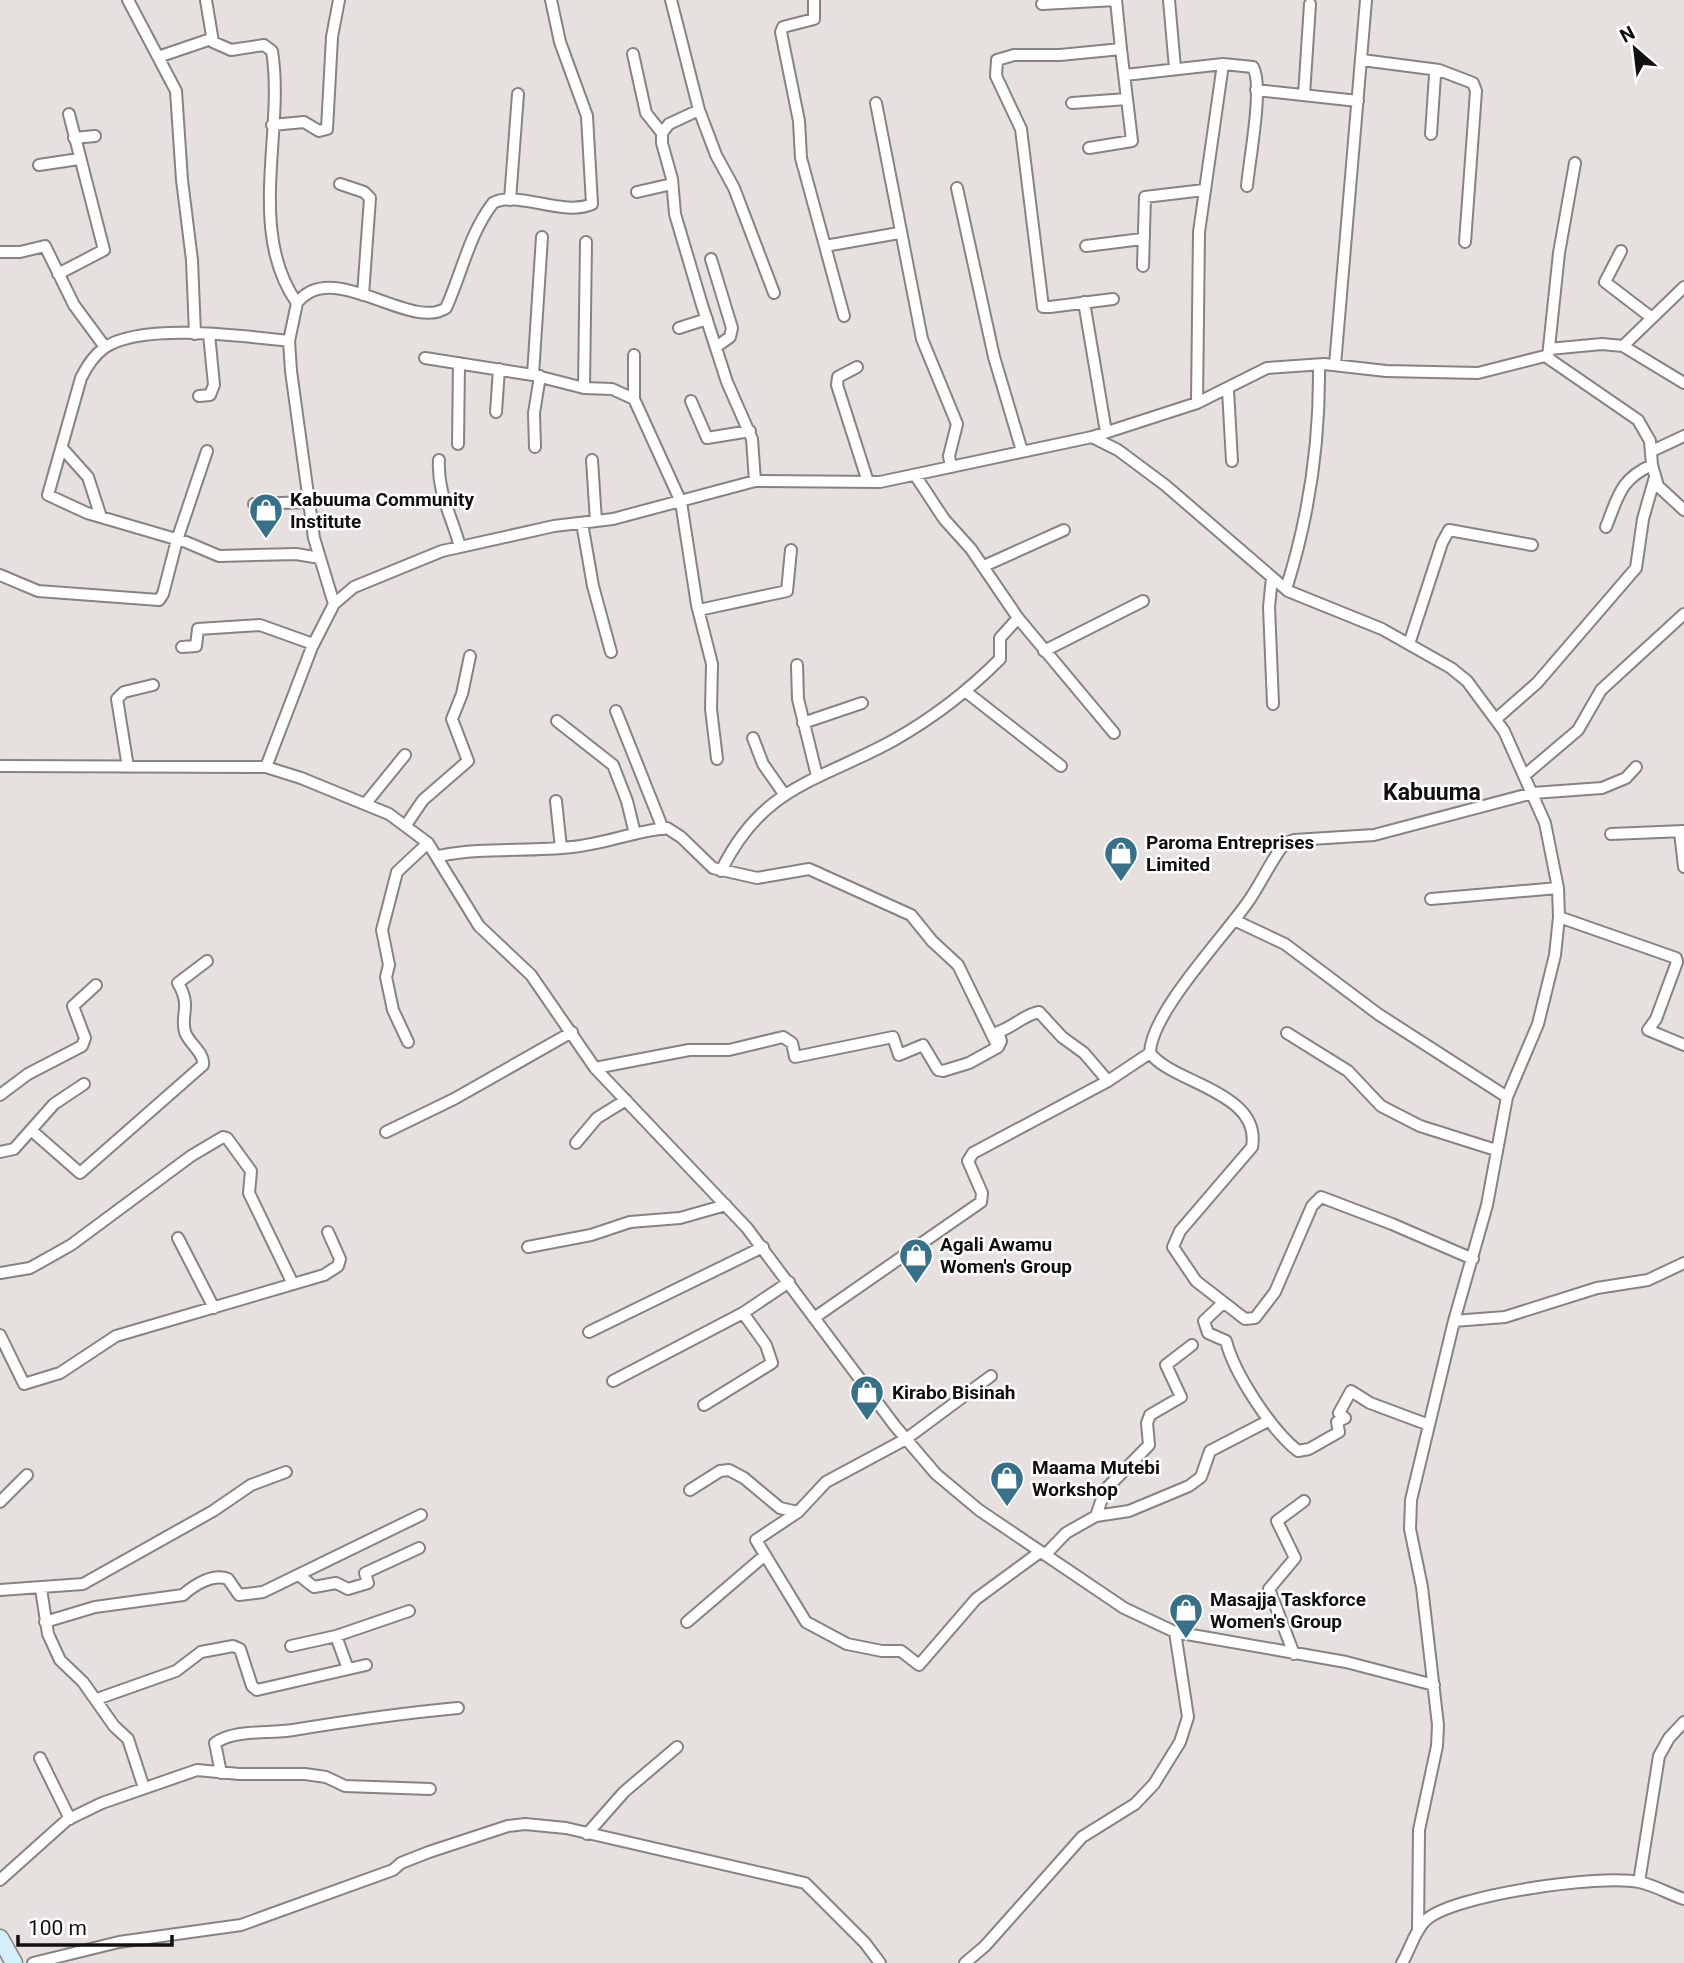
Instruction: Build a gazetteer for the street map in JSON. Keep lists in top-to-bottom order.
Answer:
{
  "districts": ["Kabuuma"],
  "places": {
    "shop": [
      "Kabuuma Community Institute",
      "Paroma Entreprises Limited",
      "Agali Awamu Women's Group",
      "Kirabo Bisinah",
      "Maama Mutebi Workshop",
      "Masajja Taskforce Women's Group"
    ]
  },
  "scale_bar": "100 m",
  "north": "top left"
}
